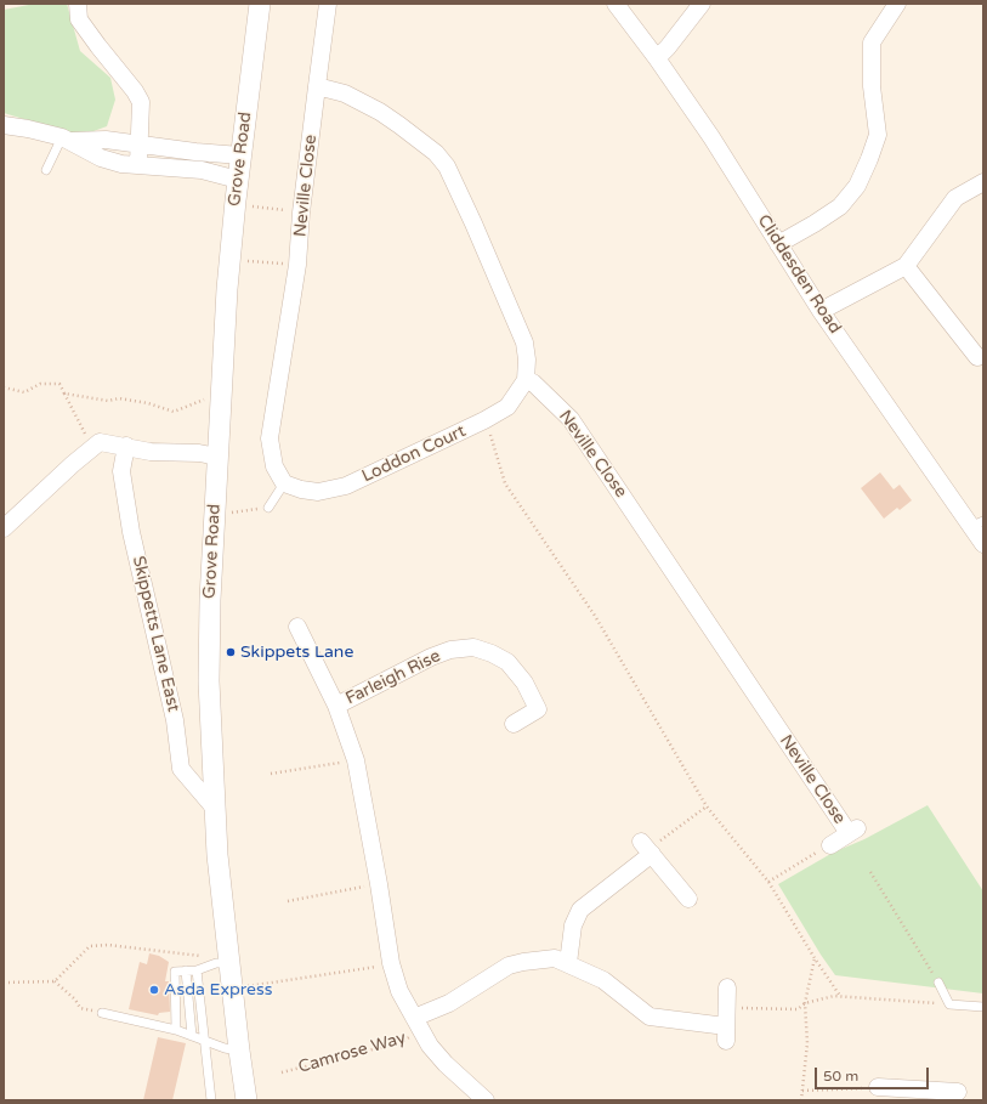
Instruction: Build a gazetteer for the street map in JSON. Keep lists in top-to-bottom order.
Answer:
{
  "streets": {
    "street": [
      "Grove Road",
      "Neville Close",
      "Cliddesden Road",
      "Loddon Court",
      "Skippetts Lane East",
      "Farleigh Rise",
      "Camrose Way"
    ]
  },
  "crossings": [
    ["Grove Road", "Skippetts Lane East"],
    ["Neville Close", "Loddon Court"],
    ["Farleigh Rise", "Camrose Way"]
  ],
  "places": ["Skippets Lane", "Asda Express"],
  "scale_bar": "50 m"
}
